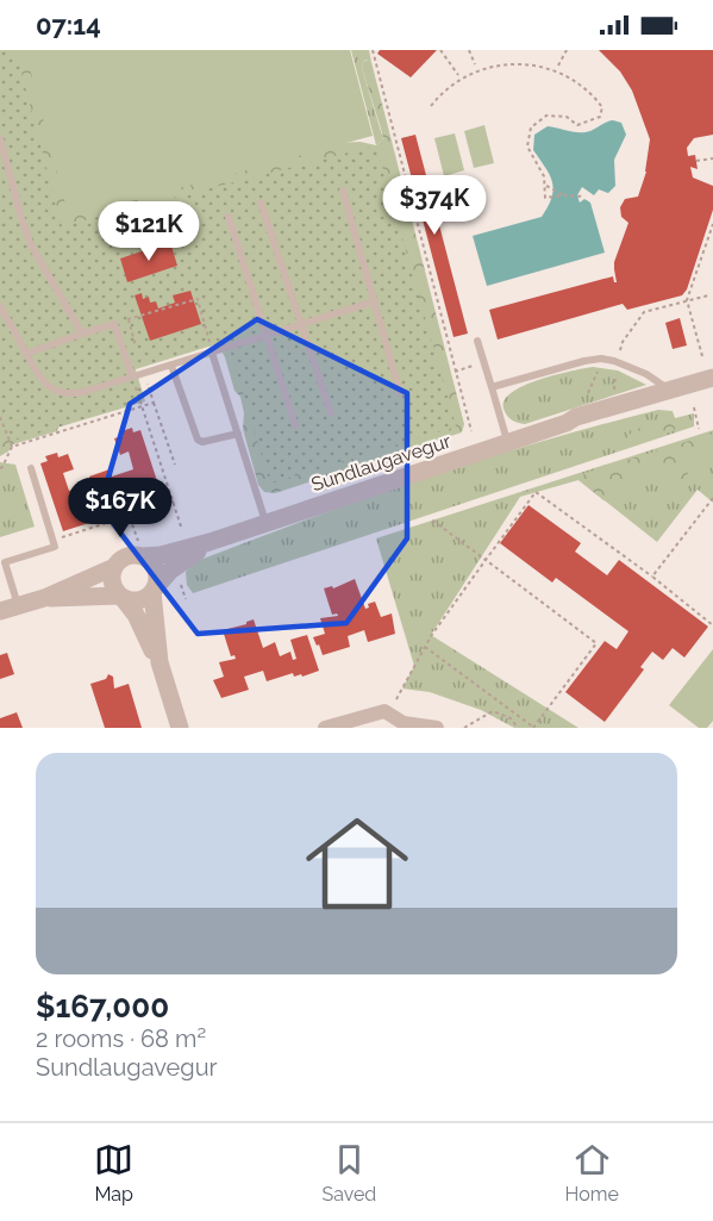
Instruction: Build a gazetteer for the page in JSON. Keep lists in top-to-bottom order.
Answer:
{
  "streets": {
    "street": ["Sundlaugavegur"]
  },
  "page": {
    "status": "07:14",
    "price": ["$374K", "$121K", "$167K"],
    "list": [
      {
        "name": "$167,000",
        "note": "2 rooms · 68 m² · Sundlaugavegur"
      }
    ],
    "tabs": ["Map", "Saved", "Home"]
  }
}
